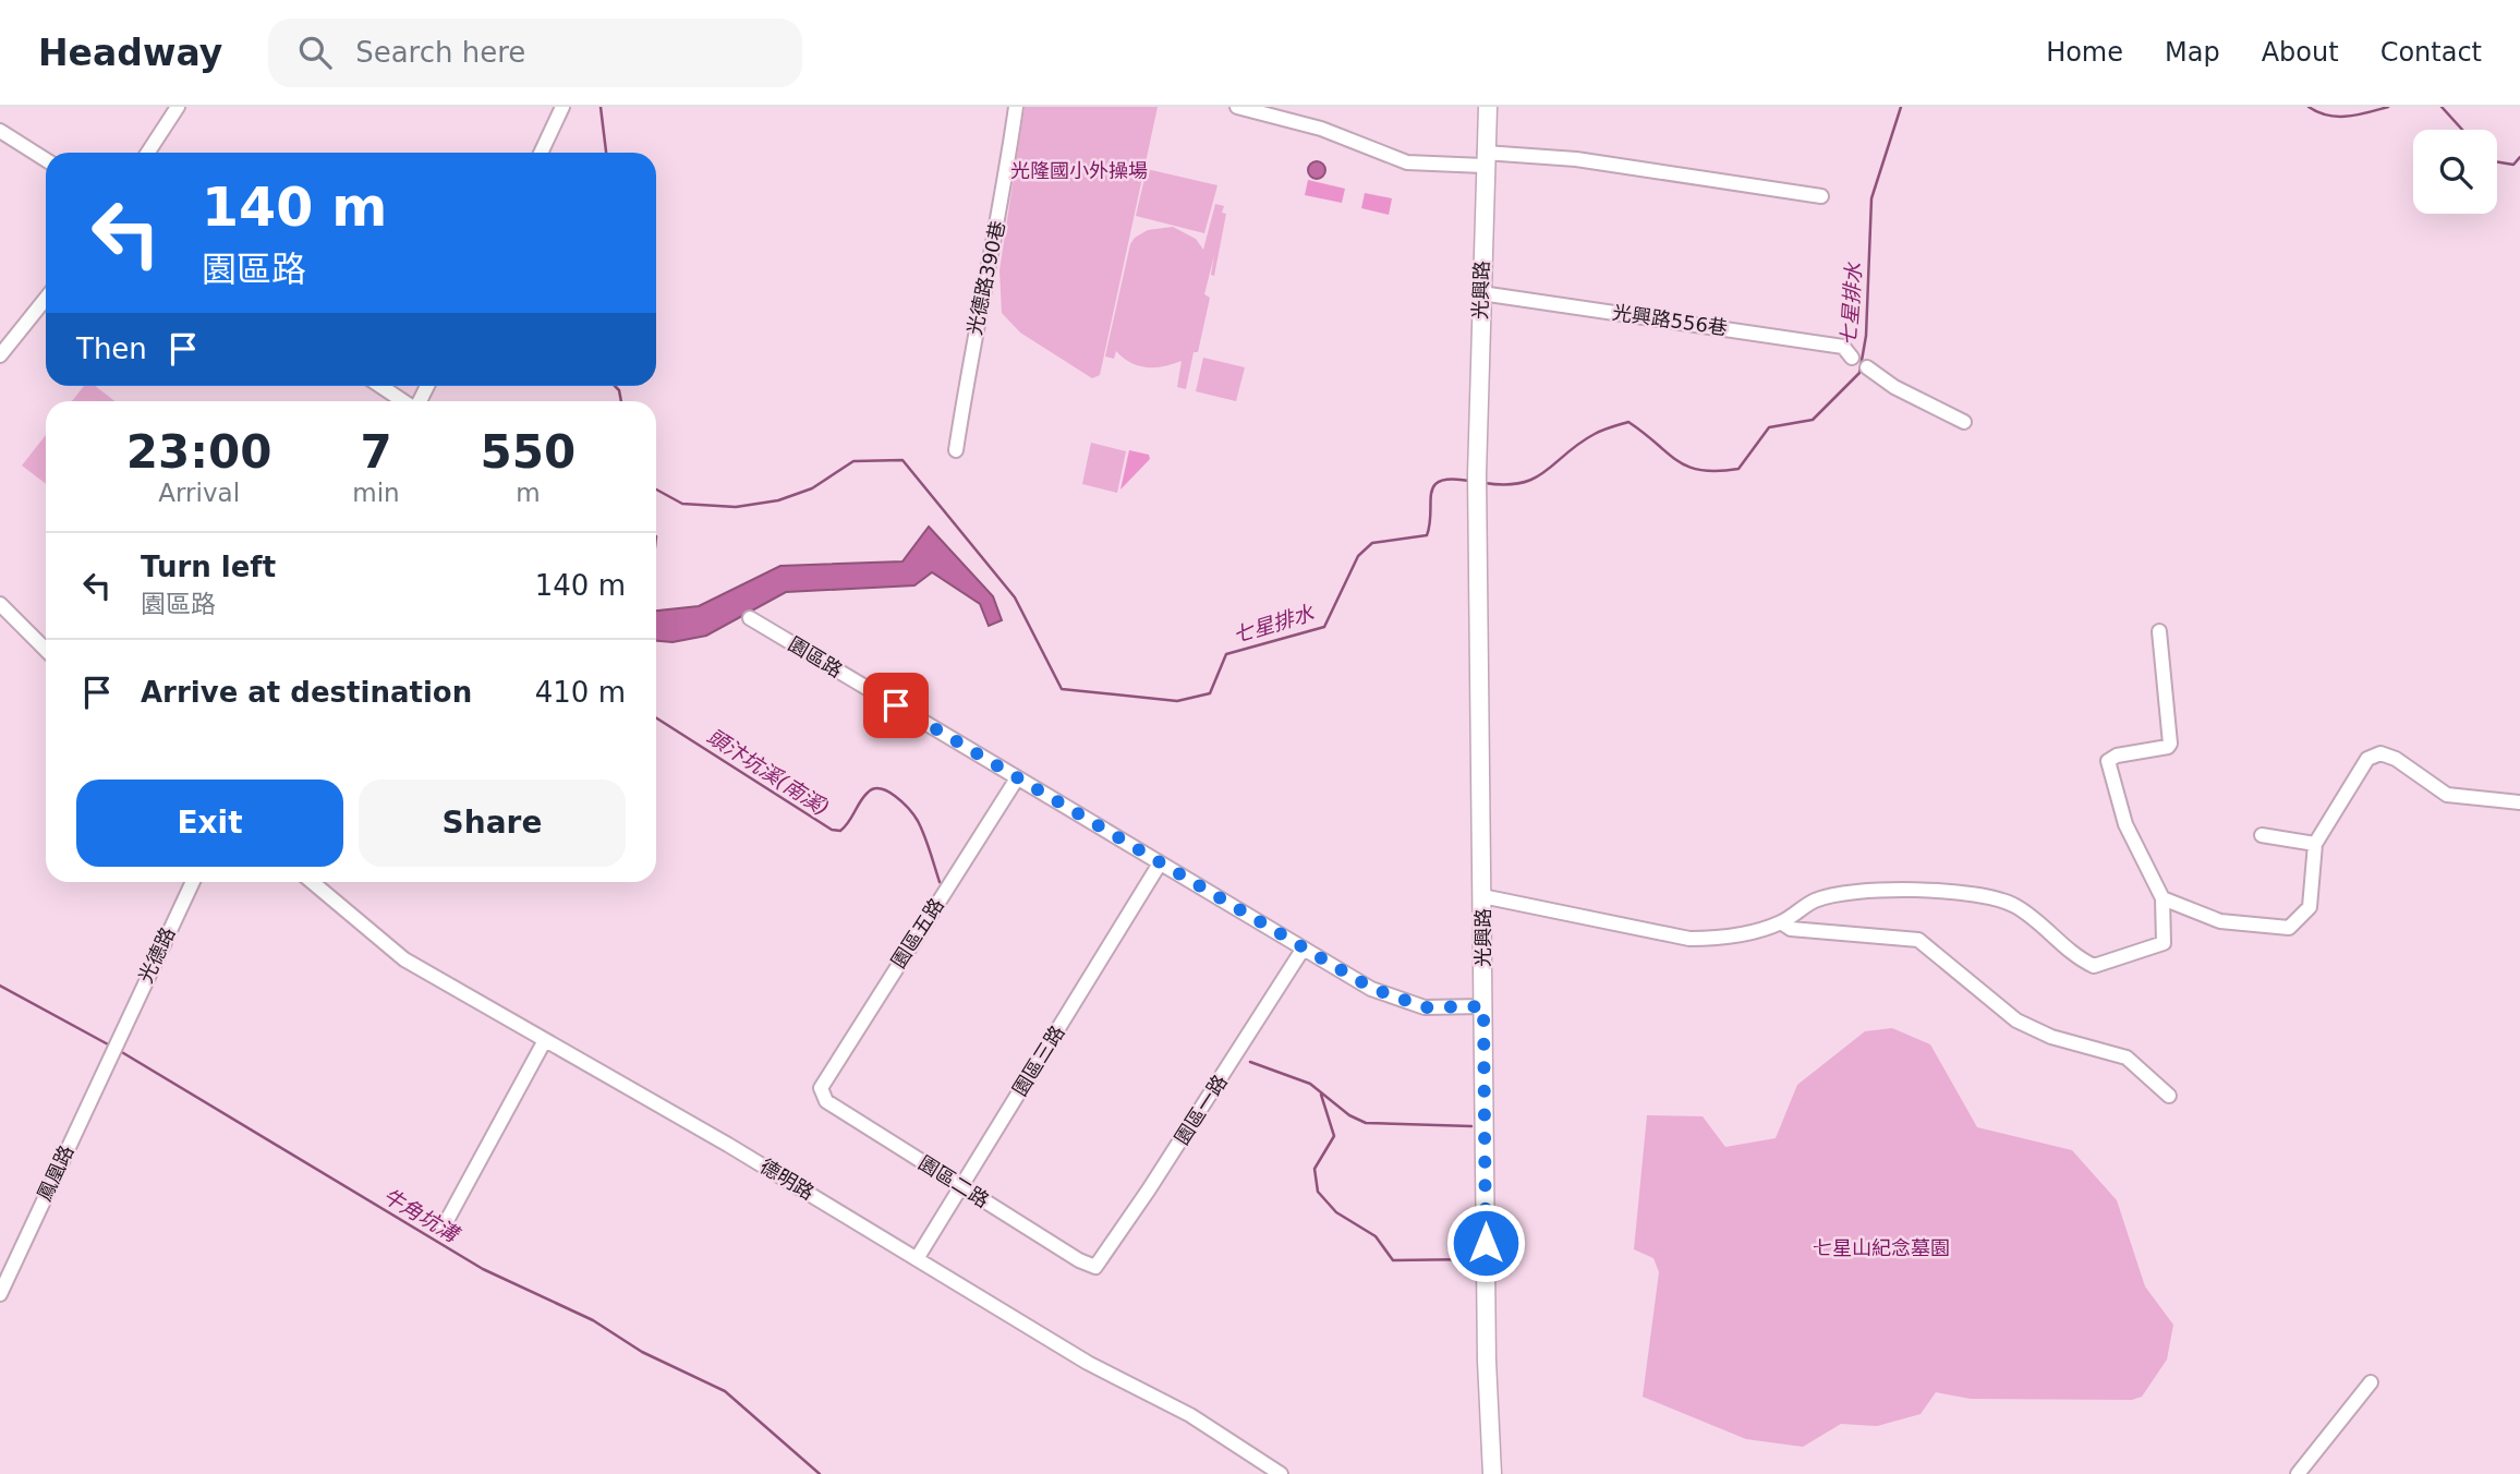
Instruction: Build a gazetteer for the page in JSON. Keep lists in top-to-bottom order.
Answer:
{
  "streets": {
    "main road": ["光興路"],
    "street": [
      "光德路390巷",
      "光興路556巷",
      "園區路",
      "園區五路",
      "光德路",
      "園區三路",
      "園區一路",
      "鳳凰路",
      "德明路",
      "園區二路"
    ]
  },
  "crossings": [
    ["光興路", "光興路556巷"],
    ["光興路", "園區路"],
    ["園區路", "園區五路"],
    ["園區路", "園區三路"],
    ["園區路", "園區一路"],
    ["園區五路", "園區二路"],
    ["光德路", "鳳凰路"],
    ["園區三路", "德明路"],
    ["園區三路", "園區二路"],
    ["園區一路", "園區二路"]
  ],
  "water": ["七星排水", "頭汴坑溪(南溪)", "牛角坑溝"],
  "parks": ["光隆國小外操場", "七星山紀念墓園"],
  "page": {
    "header": "Headway",
    "search": "Search here",
    "nav": [
      "Home",
      "Map",
      "About",
      "Contact"
    ],
    "turn": ["140 m", "園區路"],
    "then": "Then",
    "eta": [
      "23:00",
      "Arrival",
      "7",
      "min",
      "550",
      "m"
    ],
    "list": [
      {
        "name": "Turn left",
        "note": "園區路",
        "value": "140 m"
      },
      {
        "name": "Arrive at destination",
        "value": "410 m"
      }
    ],
    "buttons": ["Exit", "Share"]
  }
}
